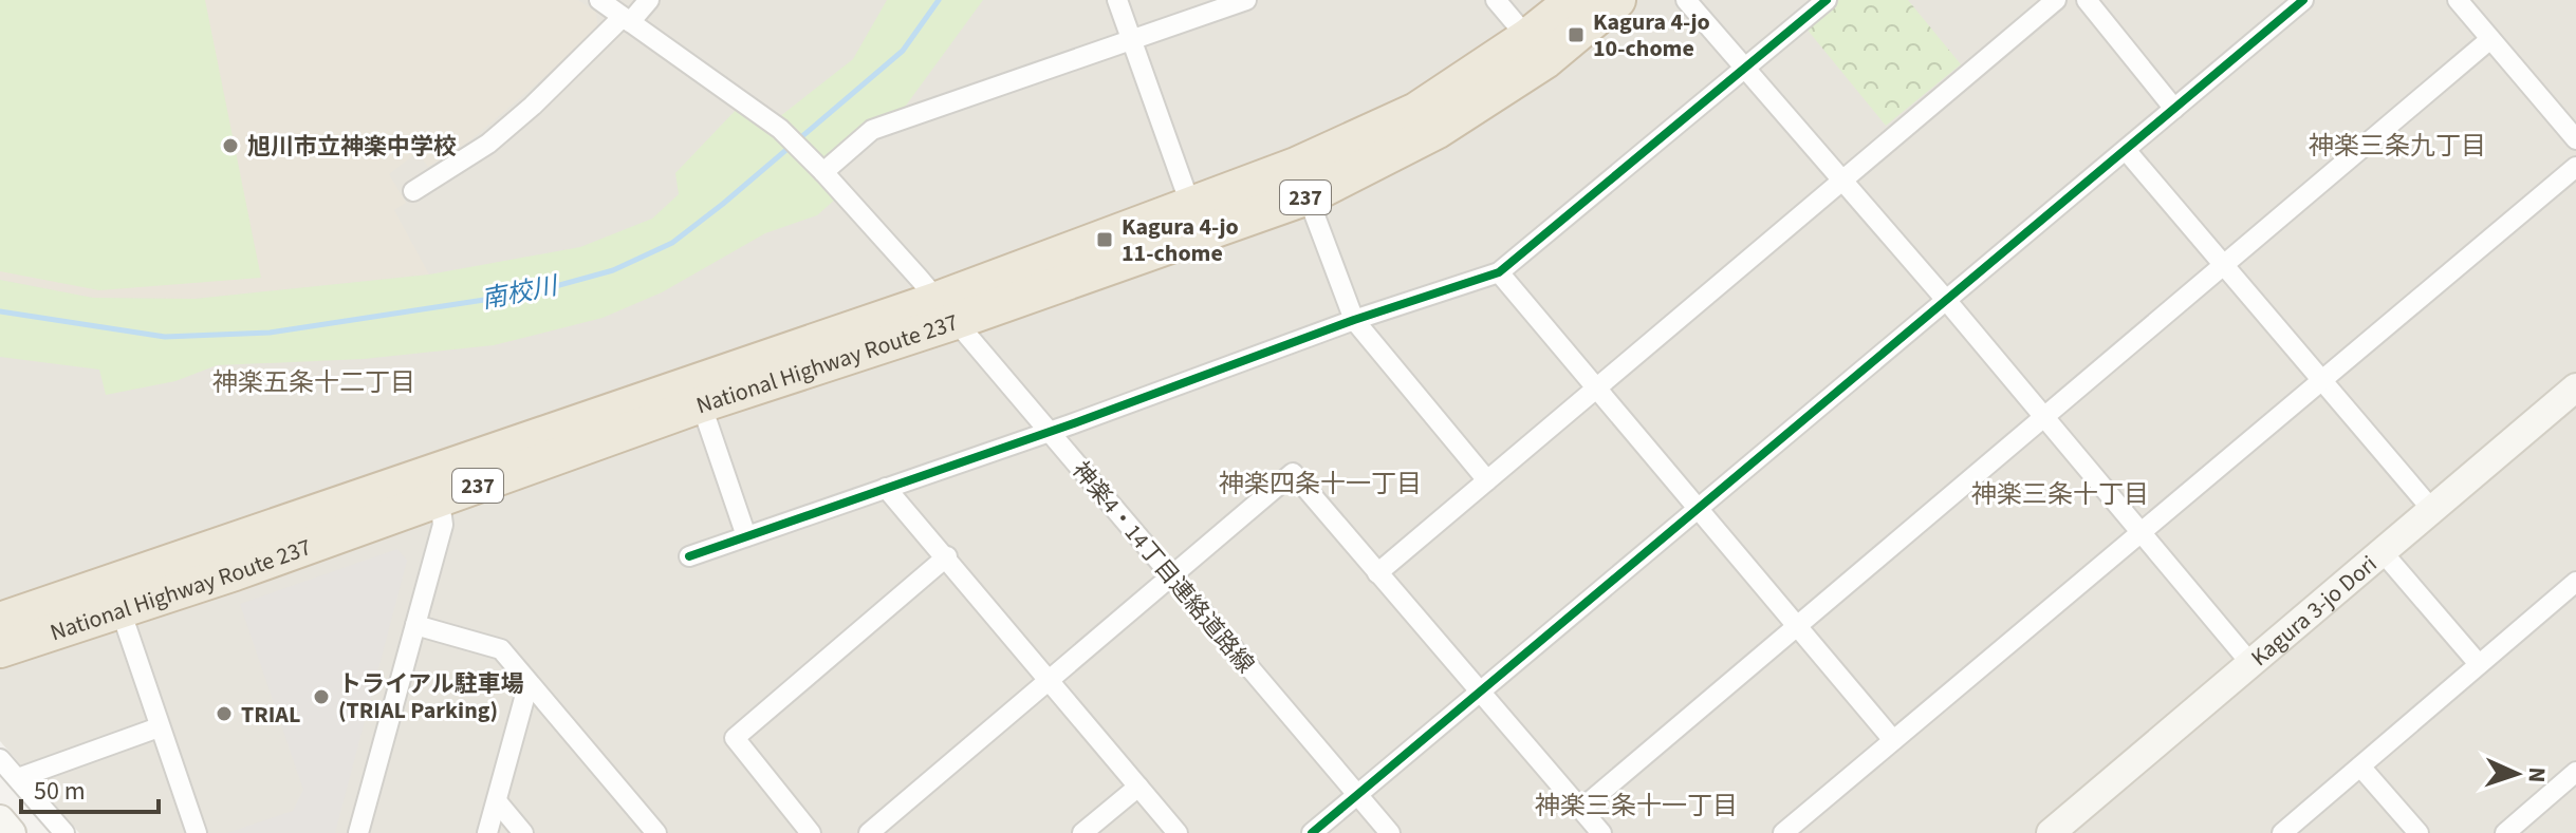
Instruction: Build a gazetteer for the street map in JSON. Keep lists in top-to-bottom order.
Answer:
{
  "streets": {
    "highway": ["237", "National Highway Route 237"],
    "street": ["神楽4・14丁目連絡道路線", "Kagura 3-jo Dori"]
  },
  "crossings": [
    ["National Highway Route 237", "神楽4・14丁目連絡道路線"]
  ],
  "districts": [
    "神楽三条九丁目",
    "神楽五条十二丁目",
    "神楽四条十一丁目",
    "神楽三条十丁目",
    "神楽三条十一丁目"
  ],
  "water": ["南校川"],
  "places": {
    "transit": ["Kagura 4-jo 10-chome", "Kagura 4-jo 11-chome"],
    "other": ["旭川市立神楽中学校", "トライアル駐車場 (TRIAL Parking)", "TRIAL"]
  },
  "scale_bar": "50 m",
  "north": "right"
}
